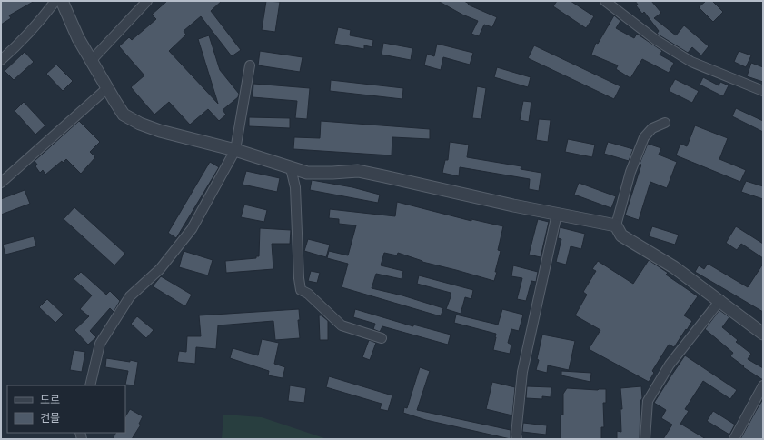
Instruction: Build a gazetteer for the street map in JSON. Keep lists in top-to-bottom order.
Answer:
{
  "legend": ["도로", "건물"]
}
